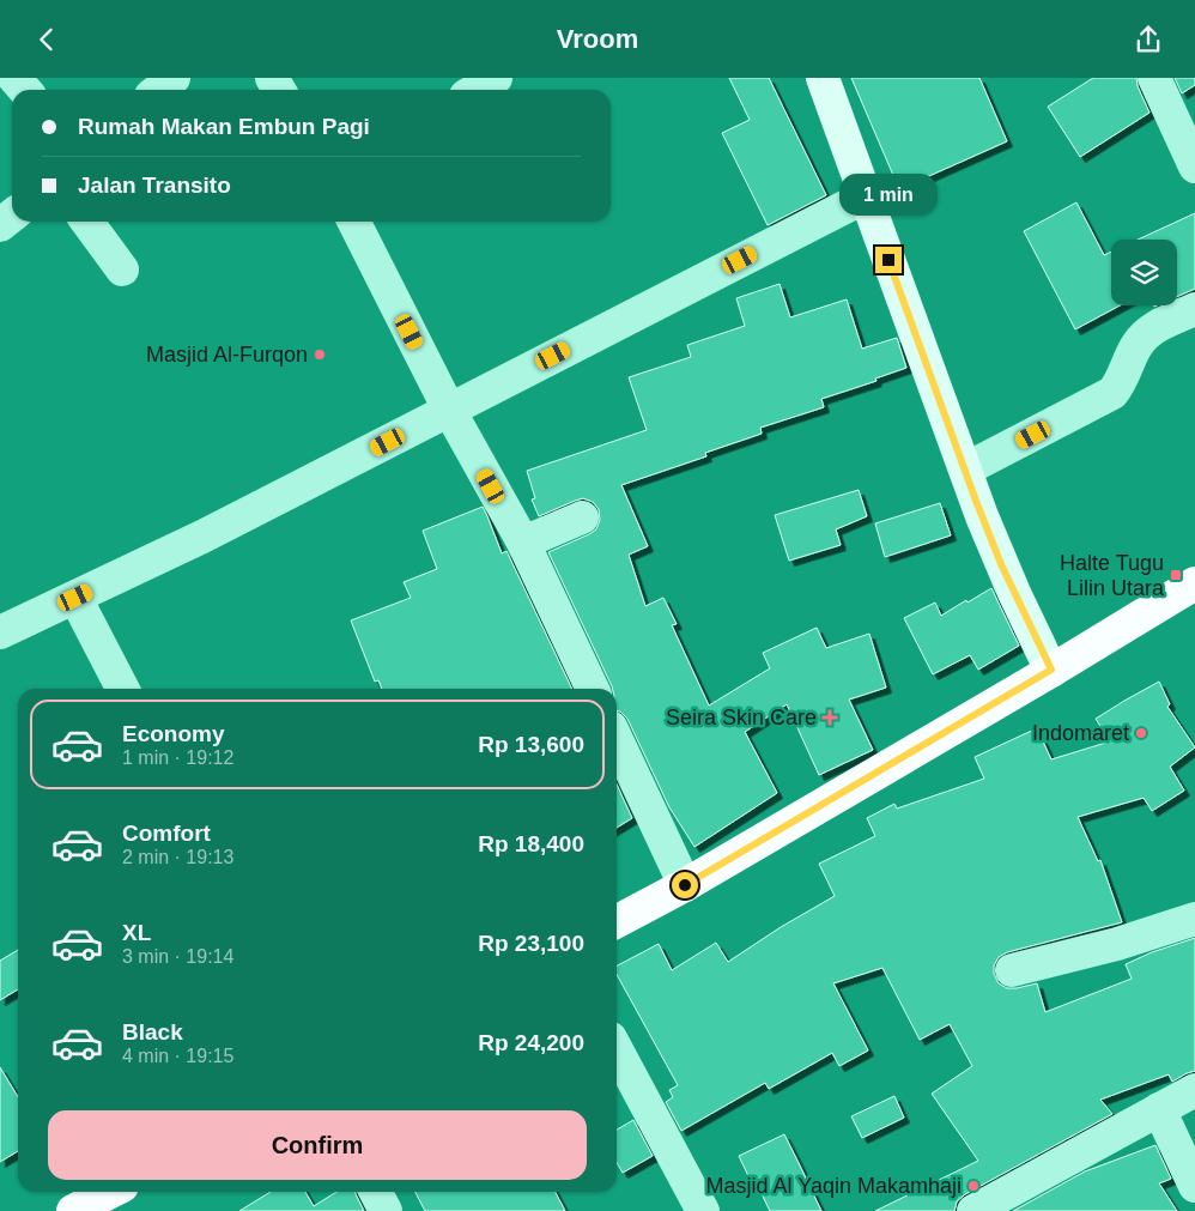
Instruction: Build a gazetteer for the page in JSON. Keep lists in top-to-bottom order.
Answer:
{
  "places": {
    "other": ["Masjid Al-Furqon", "Indomaret", "Masjid Al Yaqin Makamhaji"],
    "transit": ["Halte Tugu Lilin Utara"],
    "health": ["Seira Skin Care"]
  },
  "page": {
    "header": "Vroom",
    "banner": ["Rumah Makan Embun Pagi", "Jalan Transito"],
    "bubble": "1 min",
    "list": [
      {
        "name": "Economy",
        "note": "1 min · 19:12",
        "value": "Rp 13,600"
      },
      {
        "name": "Comfort",
        "note": "2 min · 19:13",
        "value": "Rp 18,400"
      },
      {
        "name": "XL",
        "note": "3 min · 19:14",
        "value": "Rp 23,100"
      },
      {
        "name": "Black",
        "note": "4 min · 19:15",
        "value": "Rp 24,200"
      }
    ],
    "buttons": "Confirm"
  }
}
